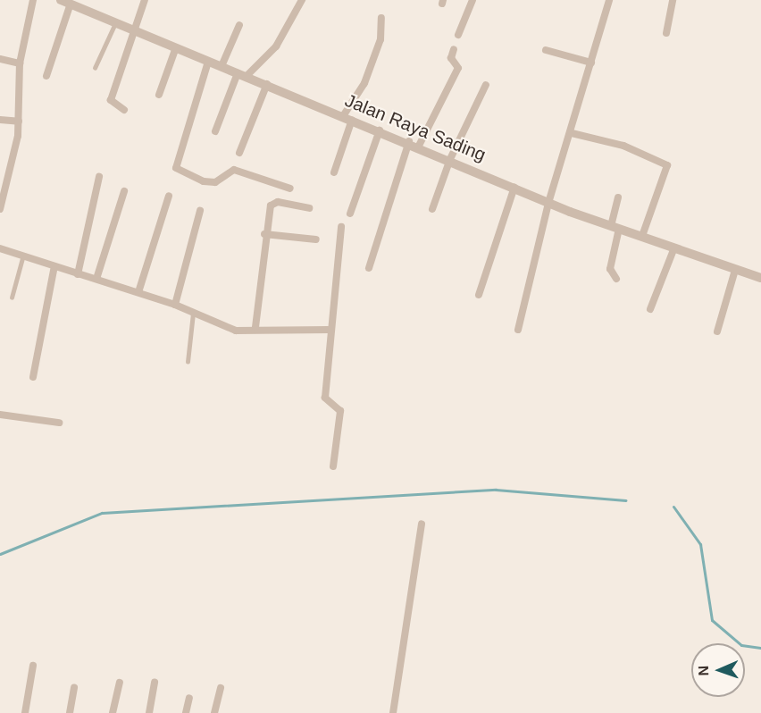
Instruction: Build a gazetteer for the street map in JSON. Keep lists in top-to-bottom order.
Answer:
{
  "streets": {
    "street": ["Jalan Raya Sading"]
  },
  "north": "left"
}
